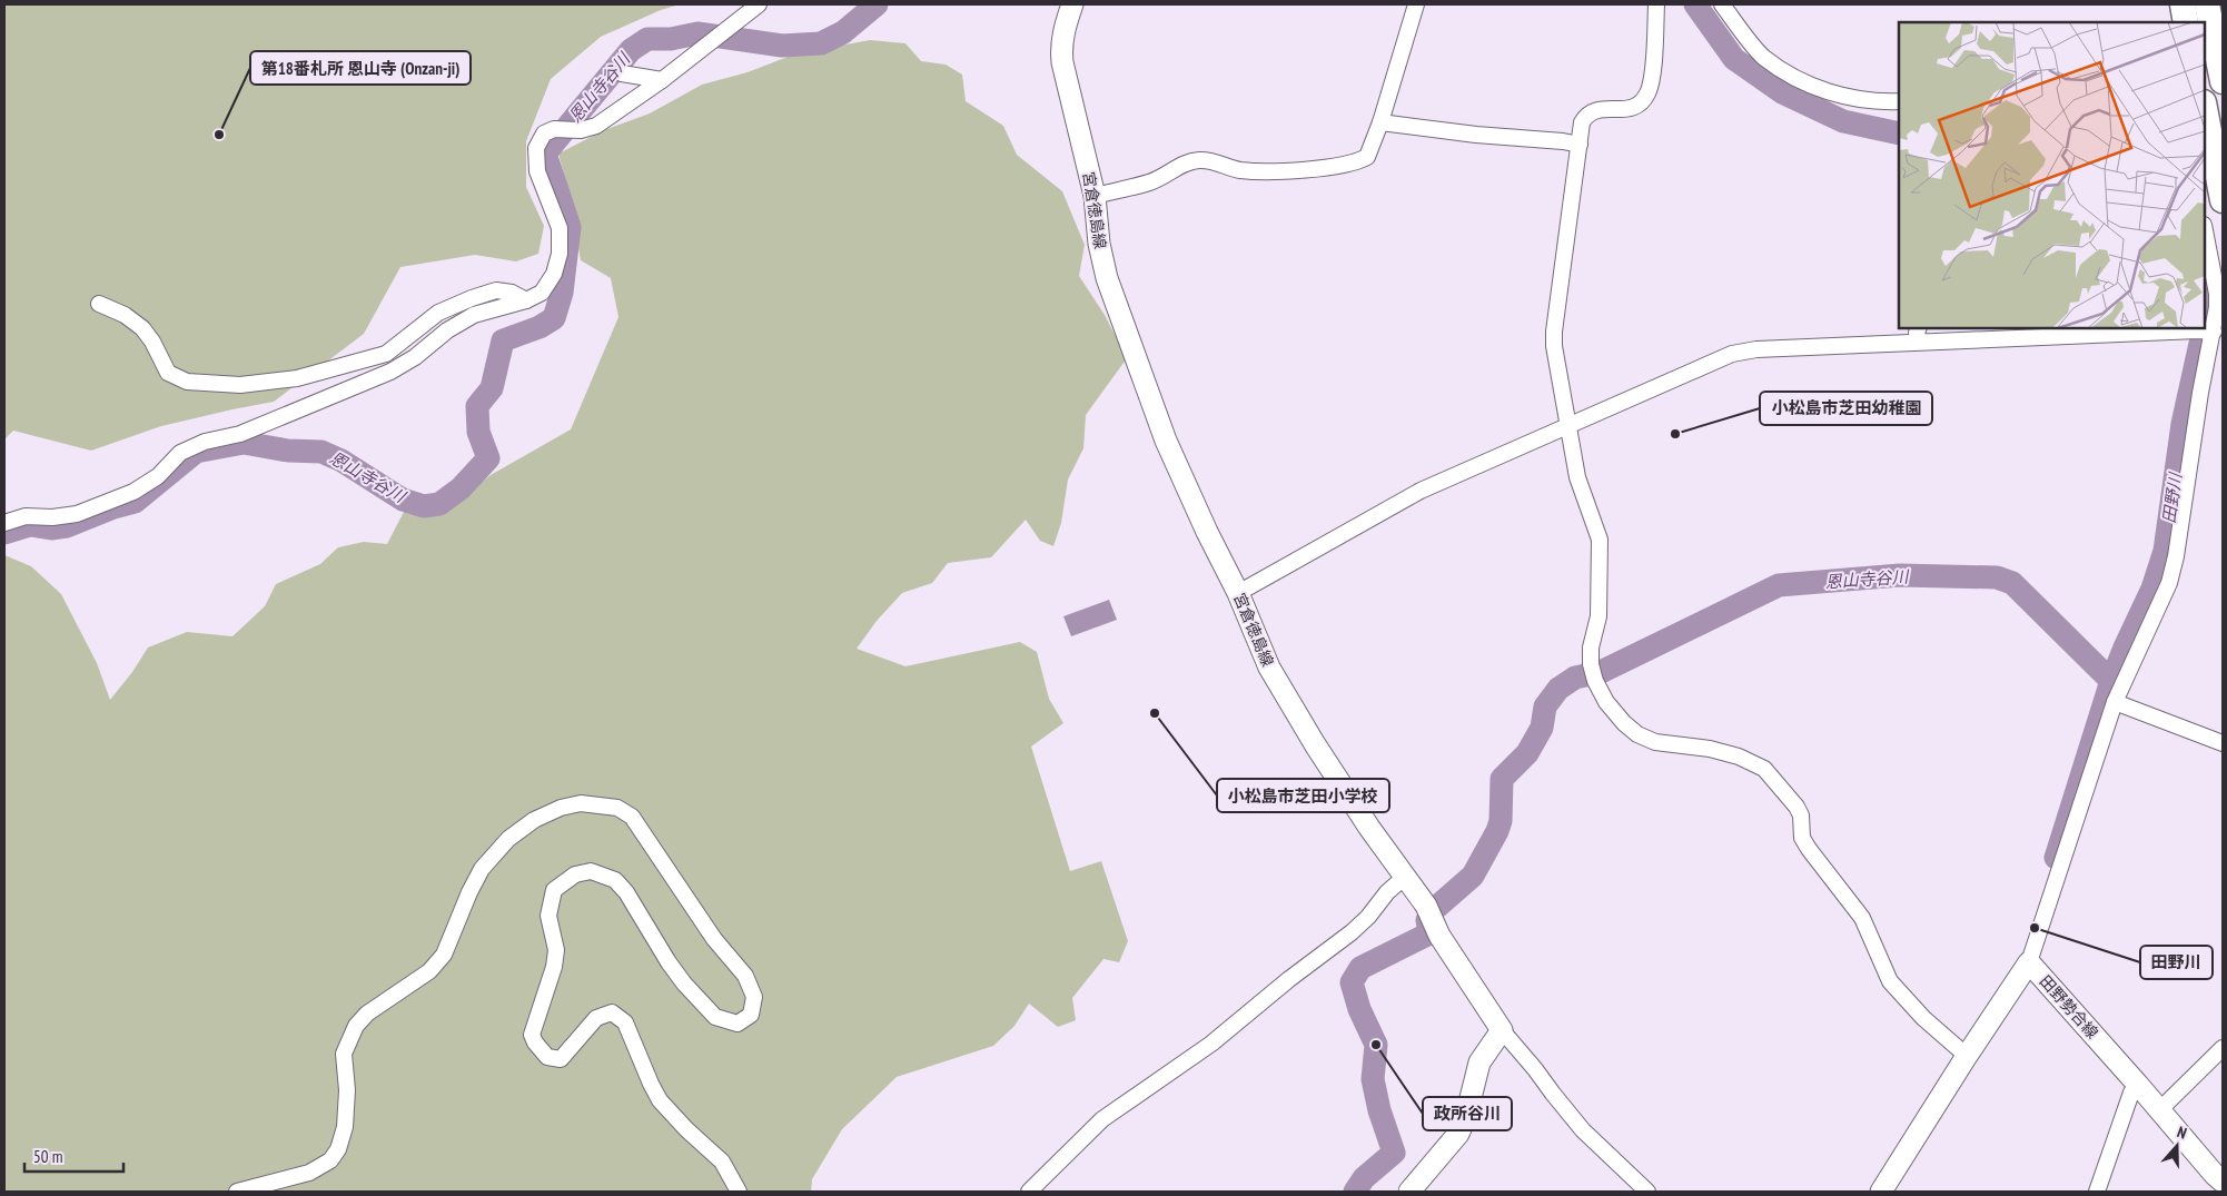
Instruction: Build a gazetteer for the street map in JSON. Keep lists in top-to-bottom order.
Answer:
{
  "streets": {
    "main road": ["宮倉徳島線", "田野勢合線"]
  },
  "water": ["恩山寺谷川", "田野川"],
  "places": [
    "第18番札所 恩山寺 (Onzan-ji)",
    "小松島市芝田幼稚園",
    "小松島市芝田小学校",
    "田野川",
    "政所谷川"
  ],
  "scale_bar": "50 m",
  "north": "top"
}
